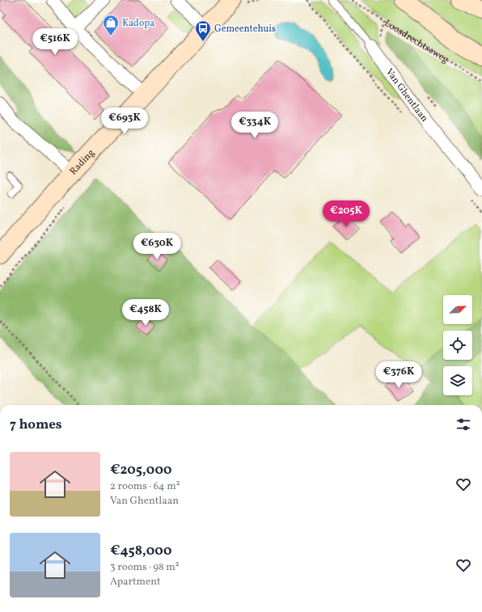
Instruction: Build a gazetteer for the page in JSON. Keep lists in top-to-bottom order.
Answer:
{
  "streets": {
    "main road": ["Rading"],
    "street": ["Van Ghentlaan"],
    "path": ["Loosdrechtseweg"]
  },
  "places": {
    "shop": ["Kadopa"],
    "bus stop": ["Gemeentehuis"]
  },
  "north": "top right",
  "page": {
    "price": [
      "€516K",
      "€693K",
      "€334K",
      "€205K",
      "€630K",
      "€458K",
      "€376K"
    ],
    "heading": "7 homes",
    "list": [
      {
        "name": "€205,000",
        "note": "2 rooms · 64 m² · Van Ghentlaan"
      },
      {
        "name": "€458,000",
        "note": "3 rooms · 98 m² · Apartment"
      }
    ]
  }
}
